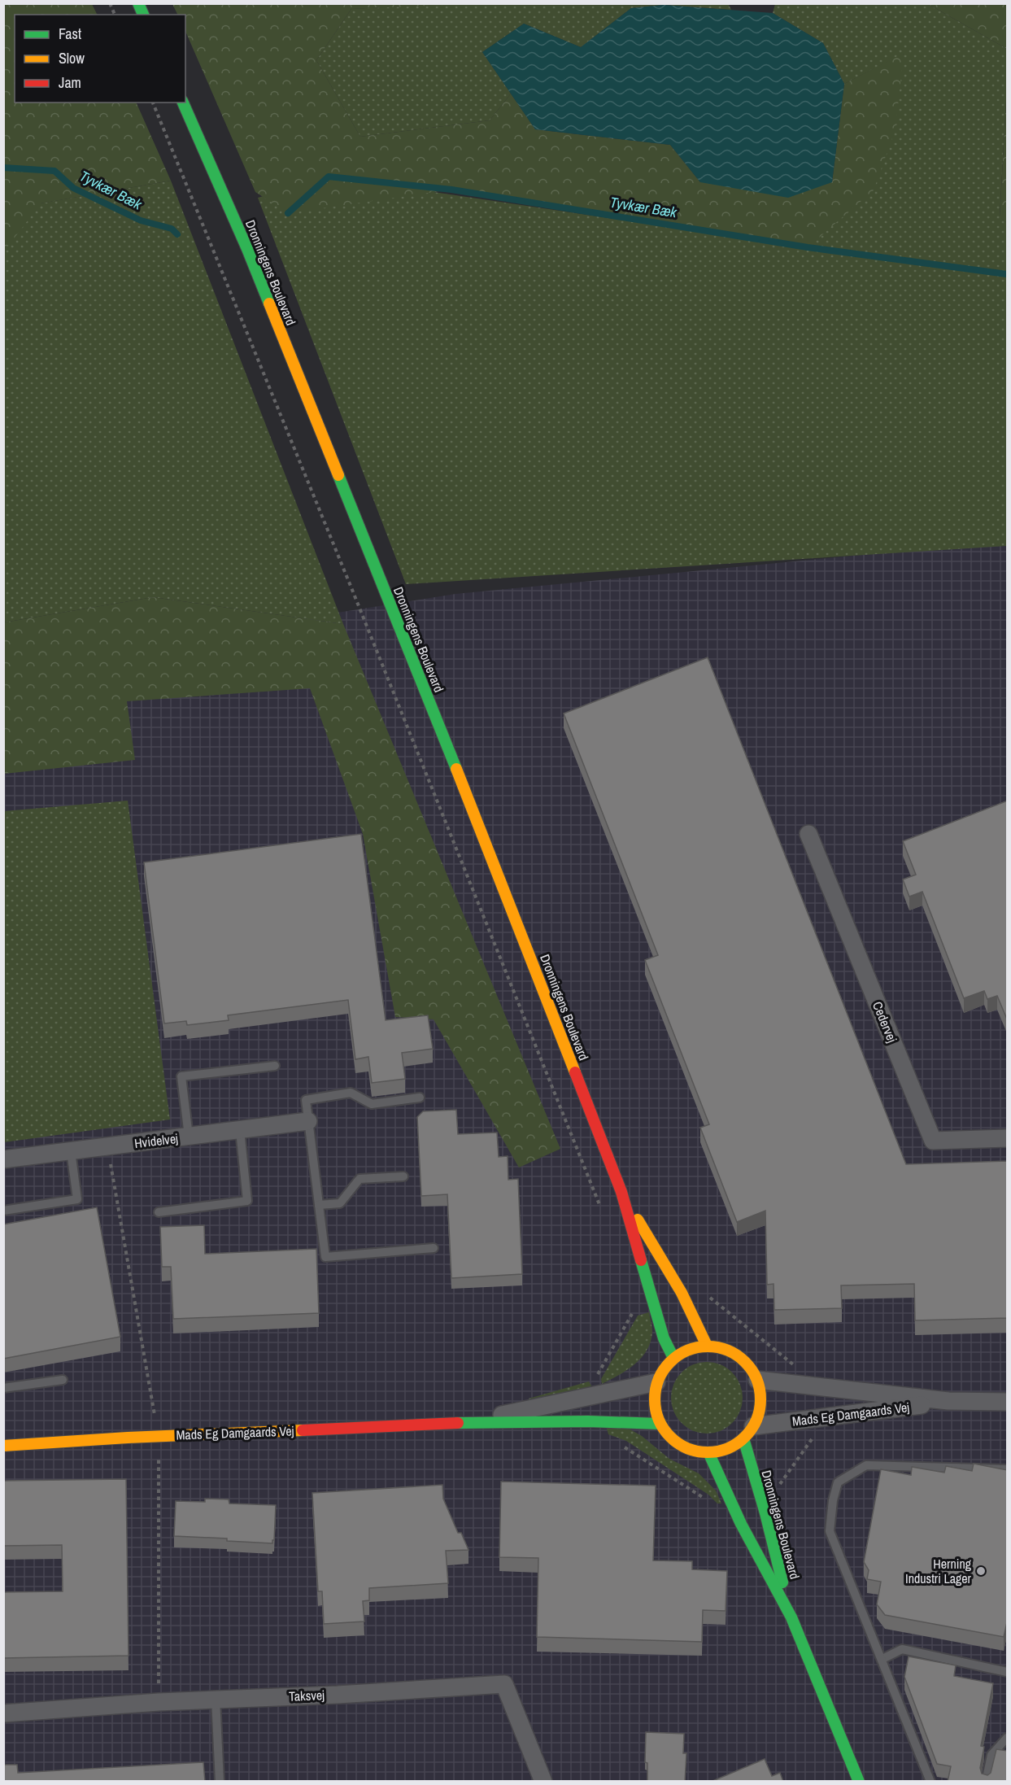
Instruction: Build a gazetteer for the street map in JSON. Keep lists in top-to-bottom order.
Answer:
{
  "streets": {
    "main road": ["Dronningens Boulevard", "Mads Eg Damgaards Vej"],
    "street": ["Cedervej", "Hvidelvej", "Taksvej"]
  },
  "crossings": [
    ["Dronningens Boulevard", "Mads Eg Damgaards Vej"]
  ],
  "water": ["Tyvkær Bæk"],
  "places": ["Herning Industri Lager"],
  "legend": ["Fast", "Slow", "Jam"]
}
